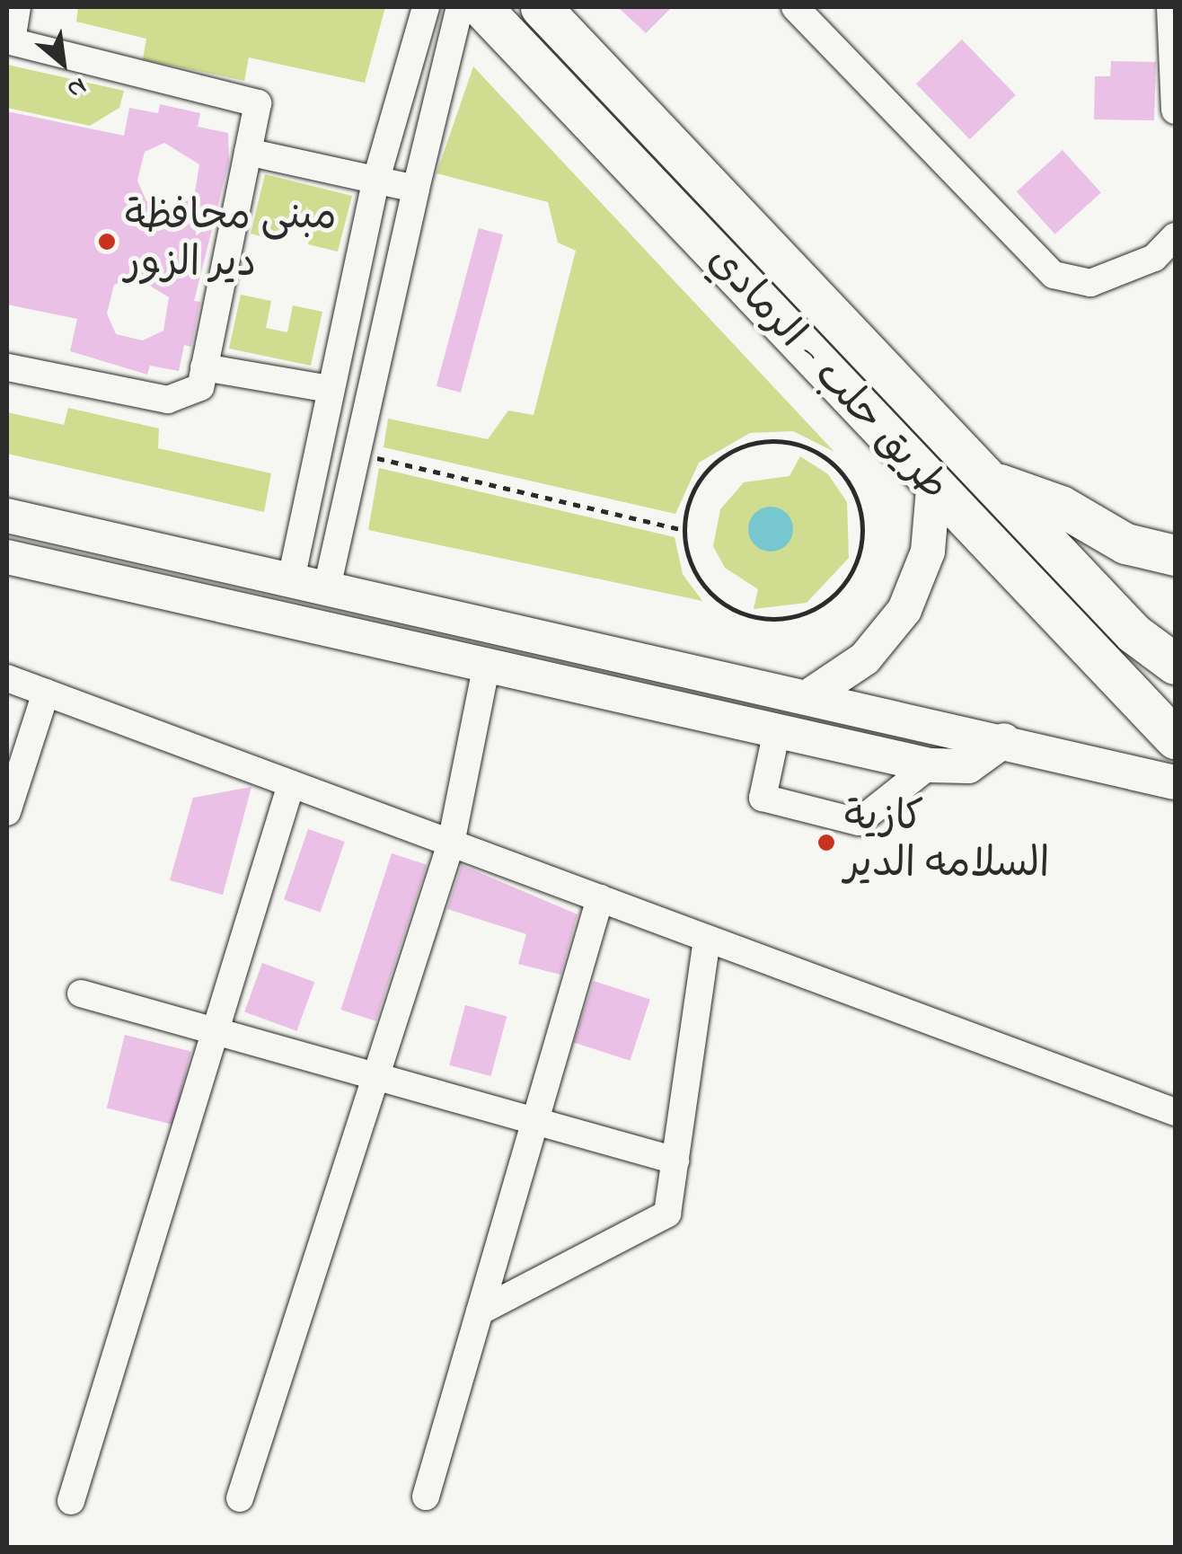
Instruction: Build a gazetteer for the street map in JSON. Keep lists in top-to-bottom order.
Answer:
{
  "streets": {
    "highway": ["طريق حلب - الرمادي"]
  },
  "places": ["مبنى محافظة دير الزور", "كازية السلامه الدير"],
  "north": "bottom right"
}
